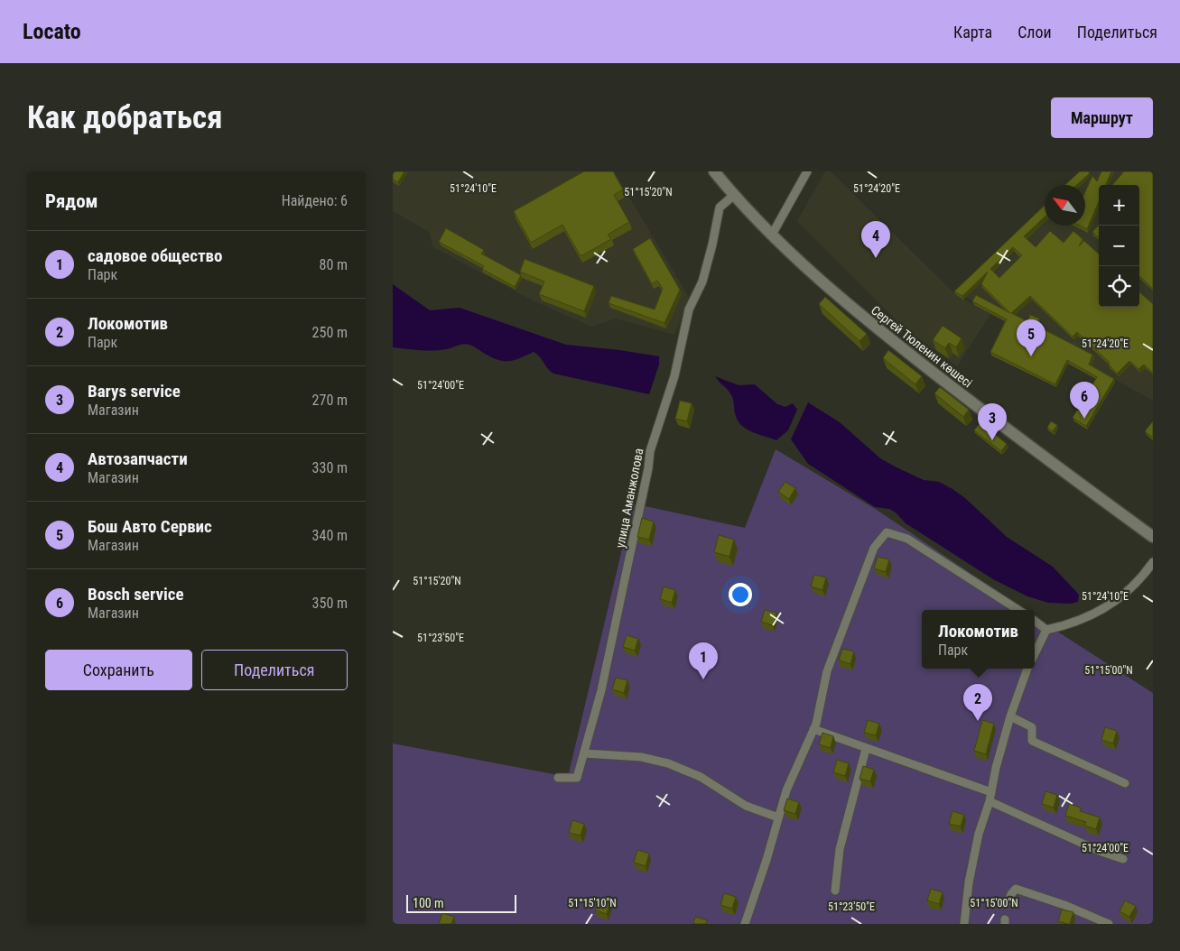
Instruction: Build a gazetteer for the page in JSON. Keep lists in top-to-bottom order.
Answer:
{
  "streets": {
    "main road": ["Сергей Тюленин көшесі"],
    "street": ["улица Аманжолова"]
  },
  "crossings": [
    ["Сергей Тюленин көшесі", "улица Аманжолова"]
  ],
  "scale_bar": "100 m",
  "north": "top left",
  "page": {
    "header": "Locato",
    "nav": ["Карта", "Слои", "Поделиться"],
    "buttons": [
      "Маршрут",
      ["Сохранить", "Поделиться"]
    ],
    "title": "Как добраться",
    "heading": ["Рядом", "Найдено: 6"],
    "map_buttons": ["+", "−"],
    "pins": [
      "4",
      "5",
      "6",
      "3",
      "1",
      "2"
    ],
    "list": [
      {
        "mark": "1",
        "name": "садовое общество",
        "note": "Парк",
        "value": "80 m"
      },
      {
        "mark": "2",
        "name": "Локомотив",
        "note": "Парк",
        "value": "250 m"
      },
      {
        "mark": "3",
        "name": "Barys service",
        "note": "Магазин",
        "value": "270 m"
      },
      {
        "mark": "4",
        "name": "Автозапчасти",
        "note": "Магазин",
        "value": "330 m"
      },
      {
        "mark": "5",
        "name": "Бош Авто Сервис",
        "note": "Магазин",
        "value": "340 m"
      },
      {
        "mark": "6",
        "name": "Bosch service",
        "note": "Магазин",
        "value": "350 m"
      }
    ],
    "popup": ["Локомотив", "Парк"],
    "scale": "100 m"
  },
  "coordinates": [
    "51°24'10\"E",
    "51°24'20\"E",
    "51°15'20\"N",
    "51°24'00\"E",
    "51°23'50\"E",
    "51°15'00\"N",
    "51°15'10\"N"
  ]
}
